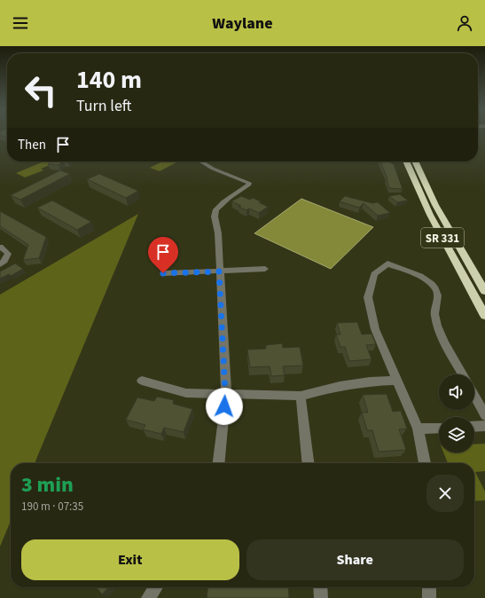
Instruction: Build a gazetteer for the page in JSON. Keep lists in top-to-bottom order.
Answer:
{
  "streets": {
    "highway": ["SR 331"]
  },
  "page": {
    "header": "Waylane",
    "turn": ["140 m", "Turn left"],
    "then": "Then",
    "heading": ["3 min", "190 m · 07:35"],
    "buttons": ["Exit", "Share"]
  }
}
